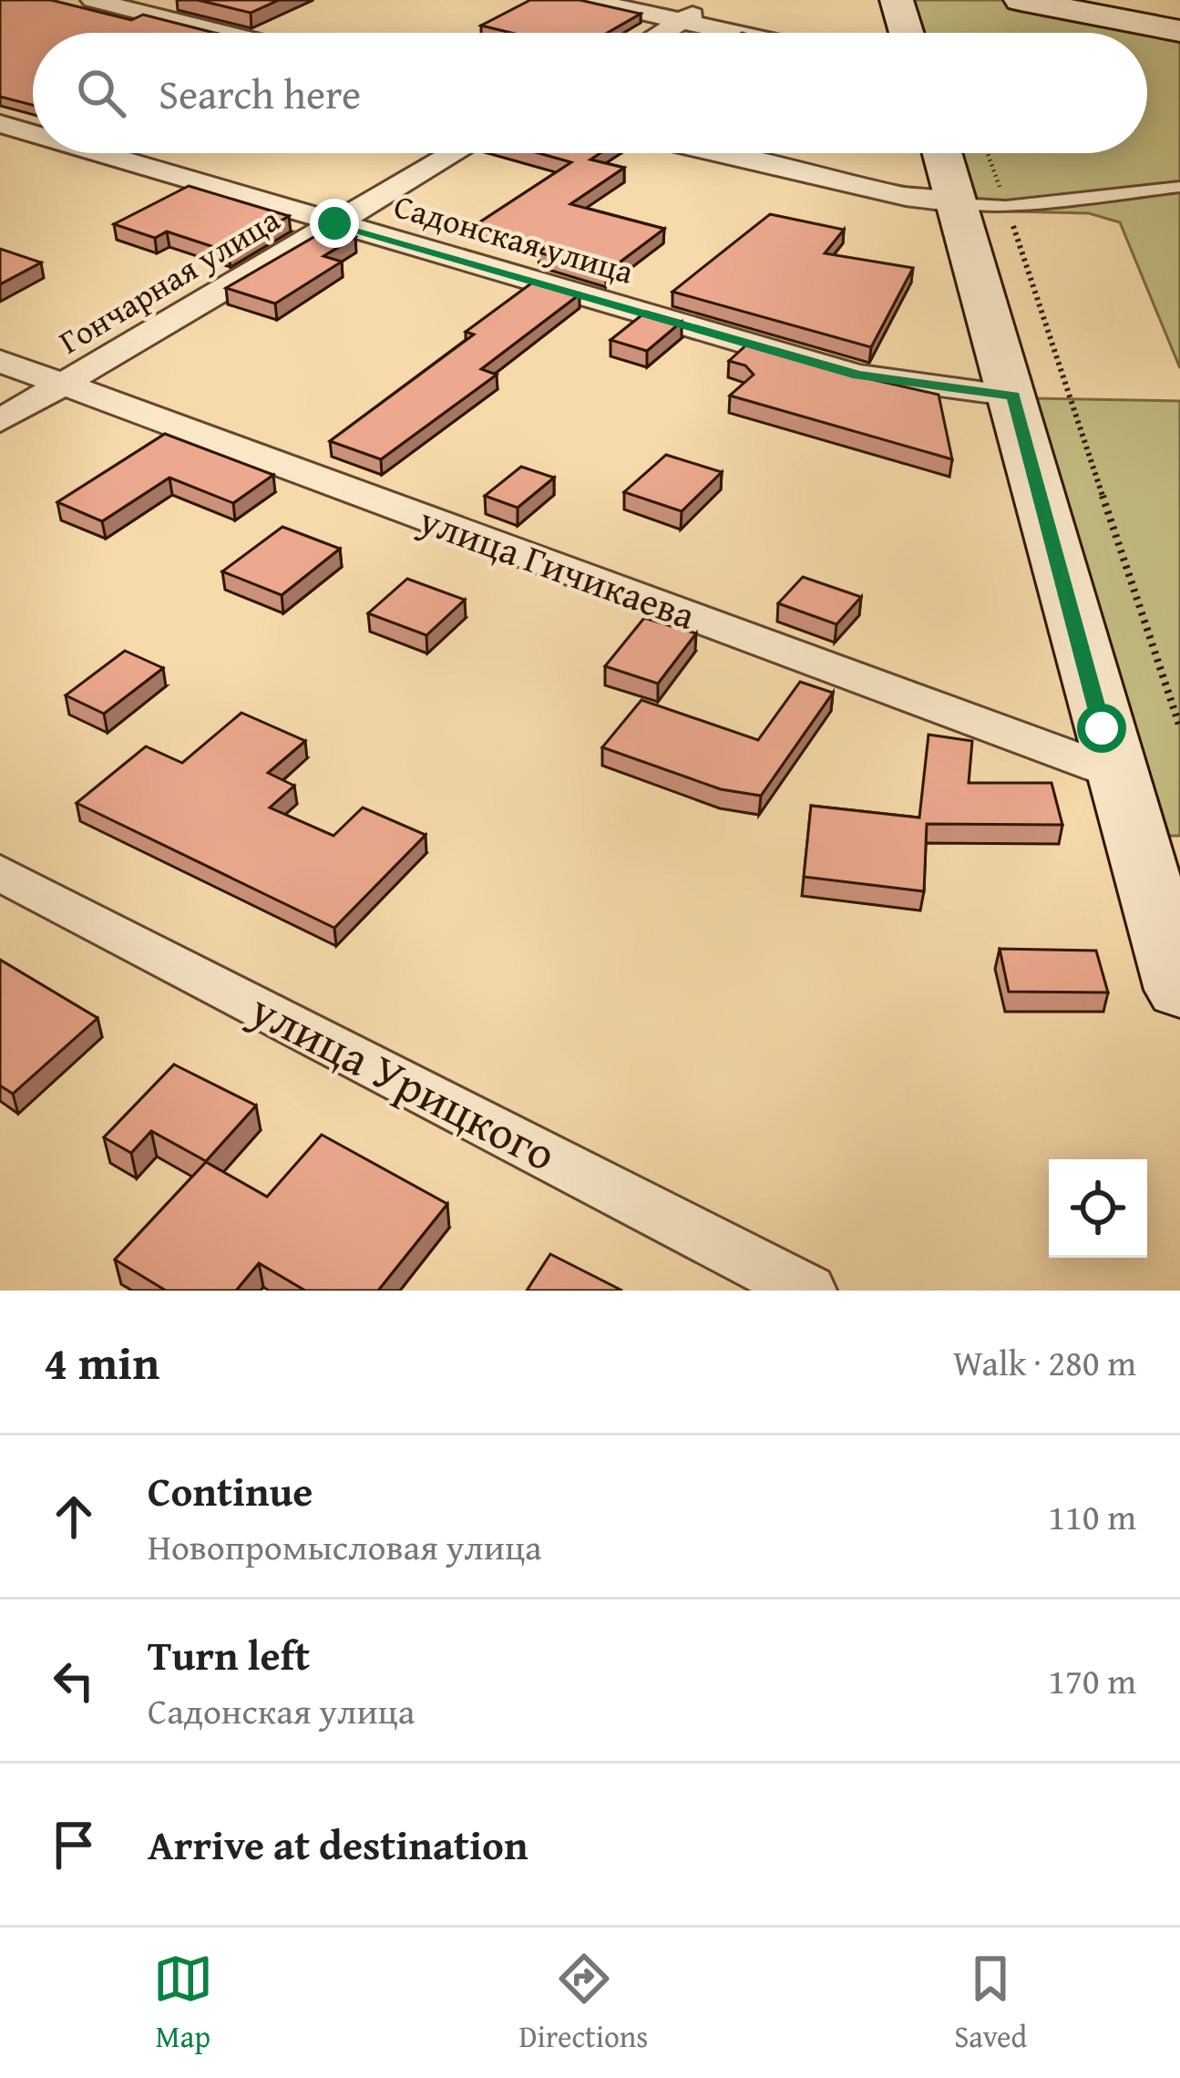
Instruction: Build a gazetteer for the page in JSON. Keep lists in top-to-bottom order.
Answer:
{
  "streets": {
    "street": [
      "Садонская улица",
      "Гончарная улица",
      "улица Гичикаева",
      "улица Урицкого"
    ]
  },
  "crossings": [
    ["Садонская улица", "Гончарная улица"],
    ["Гончарная улица", "улица Гичикаева"]
  ],
  "page": {
    "search": "Search here",
    "heading": ["4 min", "Walk · 280 m"],
    "list": [
      ["Continue", "Новопромысловая улица", "110 m"],
      ["Turn left", "Садонская улица", "170 m"],
      "Arrive at destination"
    ],
    "nav": ["Map", "Directions", "Saved"]
  }
}
